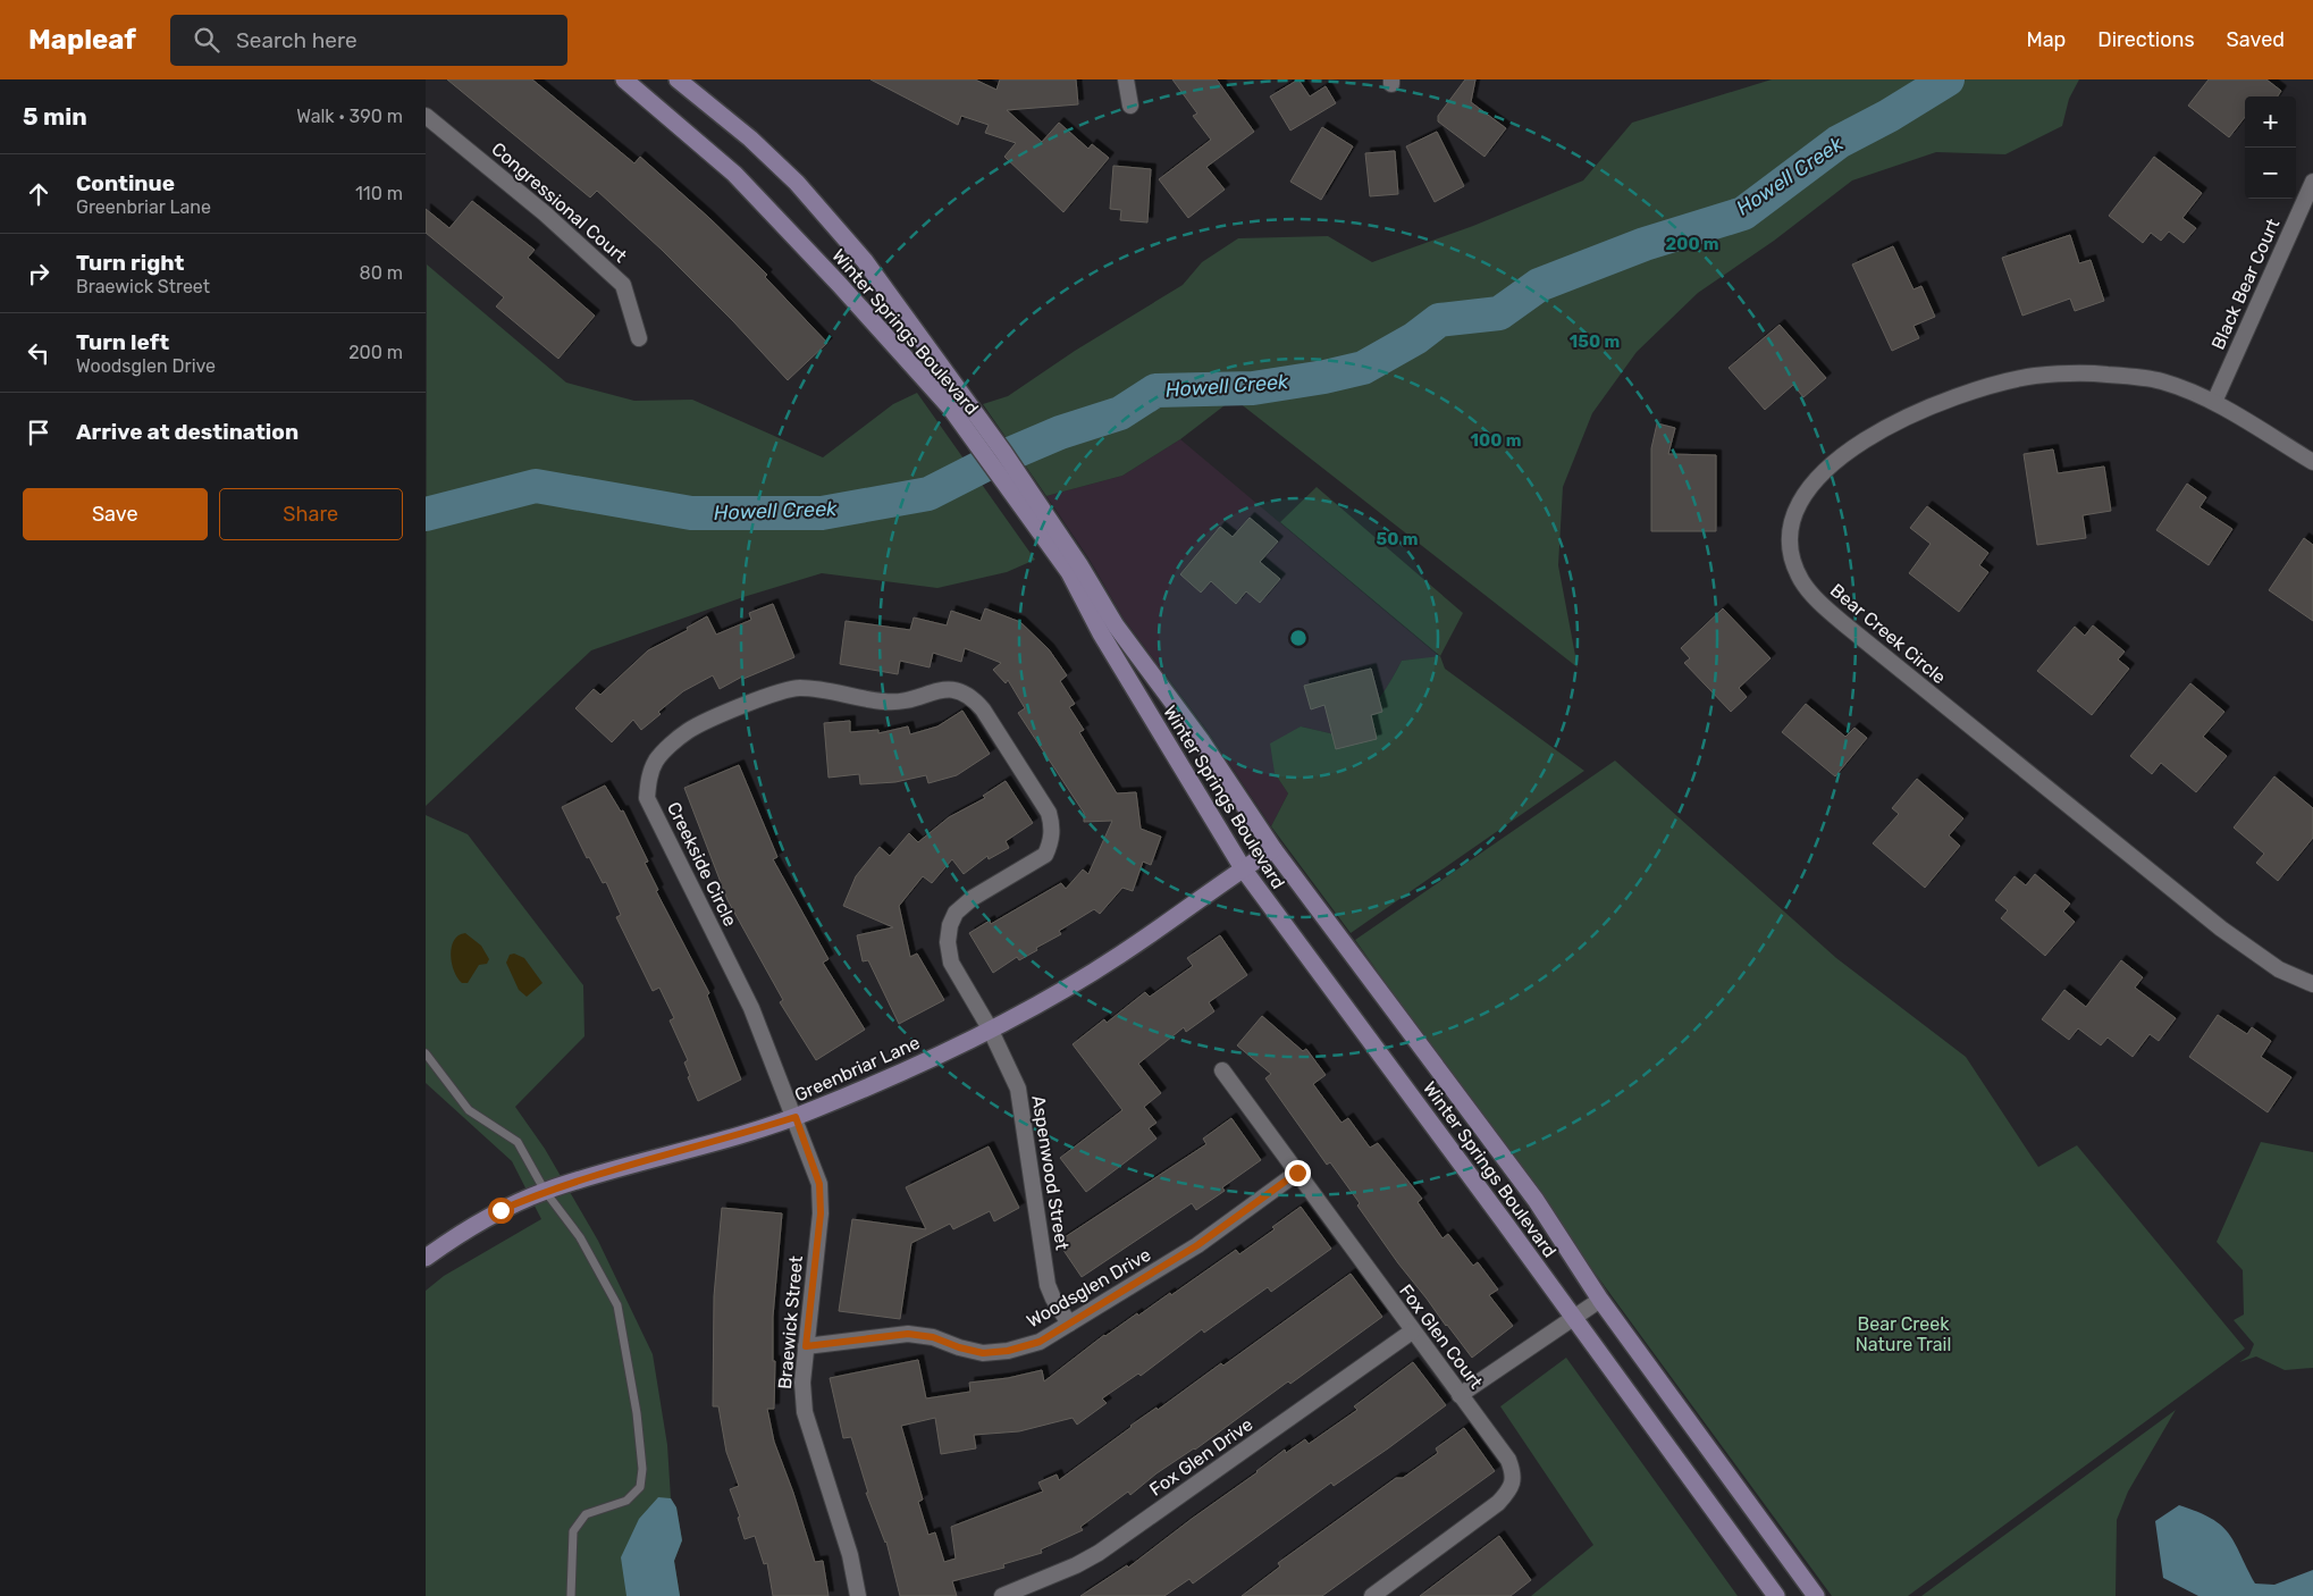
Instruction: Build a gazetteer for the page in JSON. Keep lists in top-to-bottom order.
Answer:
{
  "streets": {
    "street": [
      "Congressional Court",
      "Black Bear Court",
      "Winter Springs Boulevard",
      "Bear Creek Circle",
      "Creekside Circle",
      "Greenbriar Lane",
      "Aspenwood Street",
      "Woodsglen Drive",
      "Braewick Street",
      "Fox Glen Court",
      "Fox Glen Drive"
    ]
  },
  "crossings": [
    ["Black Bear Court", "Bear Creek Circle"],
    ["Winter Springs Boulevard", "Greenbriar Lane"],
    ["Creekside Circle", "Greenbriar Lane"],
    ["Creekside Circle", "Aspenwood Street"],
    ["Creekside Circle", "Braewick Street"],
    ["Greenbriar Lane", "Aspenwood Street"],
    ["Greenbriar Lane", "Braewick Street"],
    ["Aspenwood Street", "Woodsglen Drive"],
    ["Woodsglen Drive", "Braewick Street"],
    ["Woodsglen Drive", "Fox Glen Court"],
    ["Fox Glen Court", "Fox Glen Drive"]
  ],
  "water": ["Howell Creek"],
  "parks": ["Bear Creek Nature Trail"],
  "page": {
    "header": "Mapleaf",
    "search": "Search here",
    "nav": ["Map", "Directions", "Saved"],
    "heading": ["5 min", "Walk · 390 m"],
    "map_buttons": ["+", "−"],
    "list": [
      ["Continue", "Greenbriar Lane", "110 m"],
      ["Turn right", "Braewick Street", "80 m"],
      ["Turn left", "Woodsglen Drive", "200 m"],
      "Arrive at destination"
    ],
    "buttons": ["Save", "Share"]
  },
  "rings": [
    "200 m",
    "150 m",
    "100 m",
    "50 m"
  ]
}
